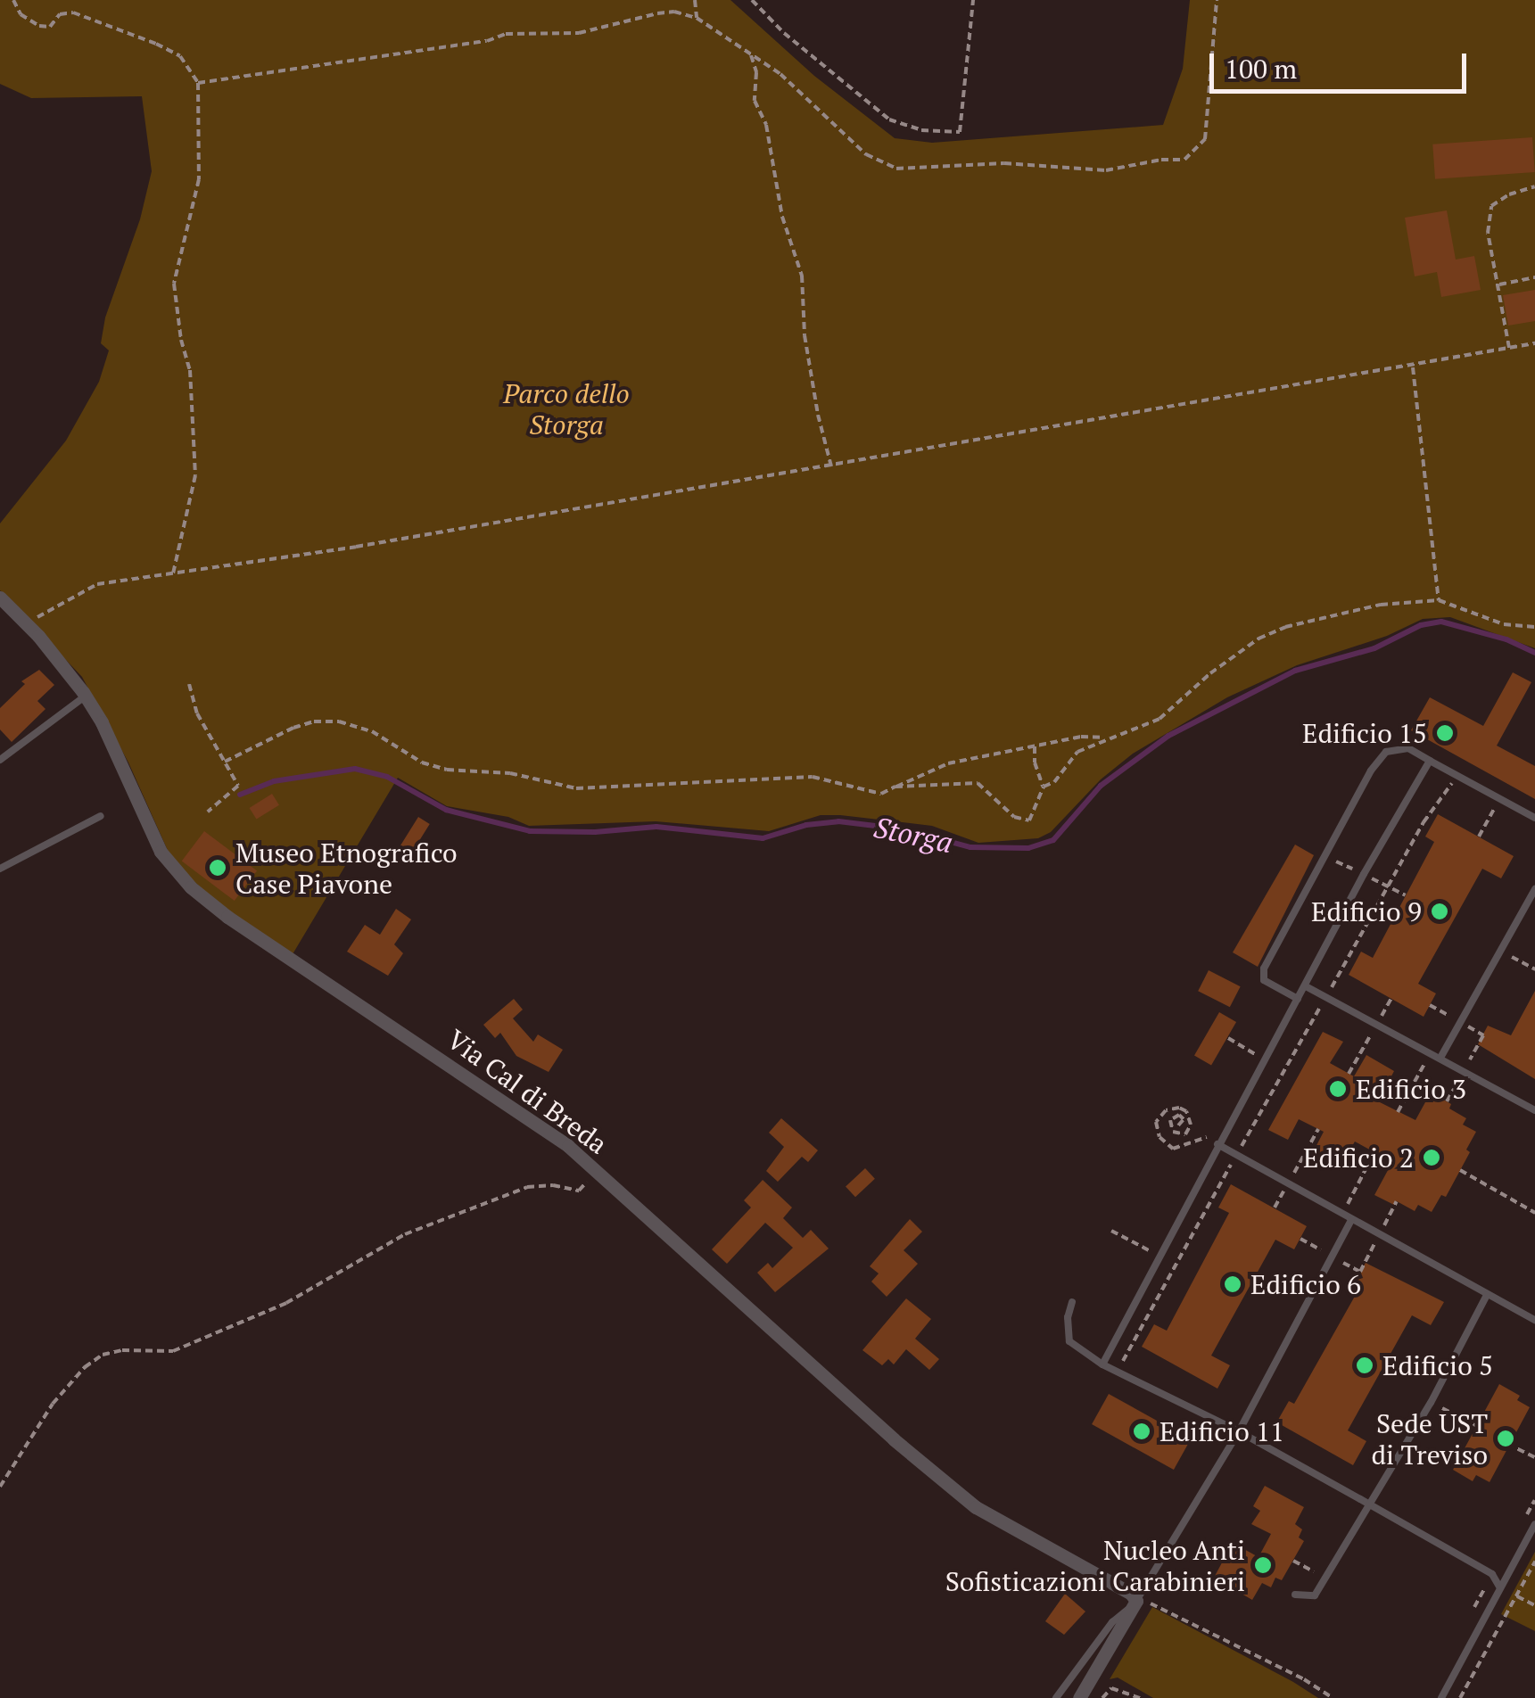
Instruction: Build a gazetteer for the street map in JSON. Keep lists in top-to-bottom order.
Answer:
{
  "streets": {
    "street": ["Via Cal di Breda"]
  },
  "water": ["Storga"],
  "parks": ["Parco dello Storga"],
  "places": [
    "Edificio 15",
    "Museo Etnografico Case Piavone",
    "Edificio 9",
    "Edificio 3",
    "Edificio 2",
    "Edificio 6",
    "Edificio 5",
    "Edificio 11",
    "Sede UST di Treviso",
    "Nucleo Anti Sofisticazioni Carabinieri"
  ],
  "scale_bar": "100 m"
}
